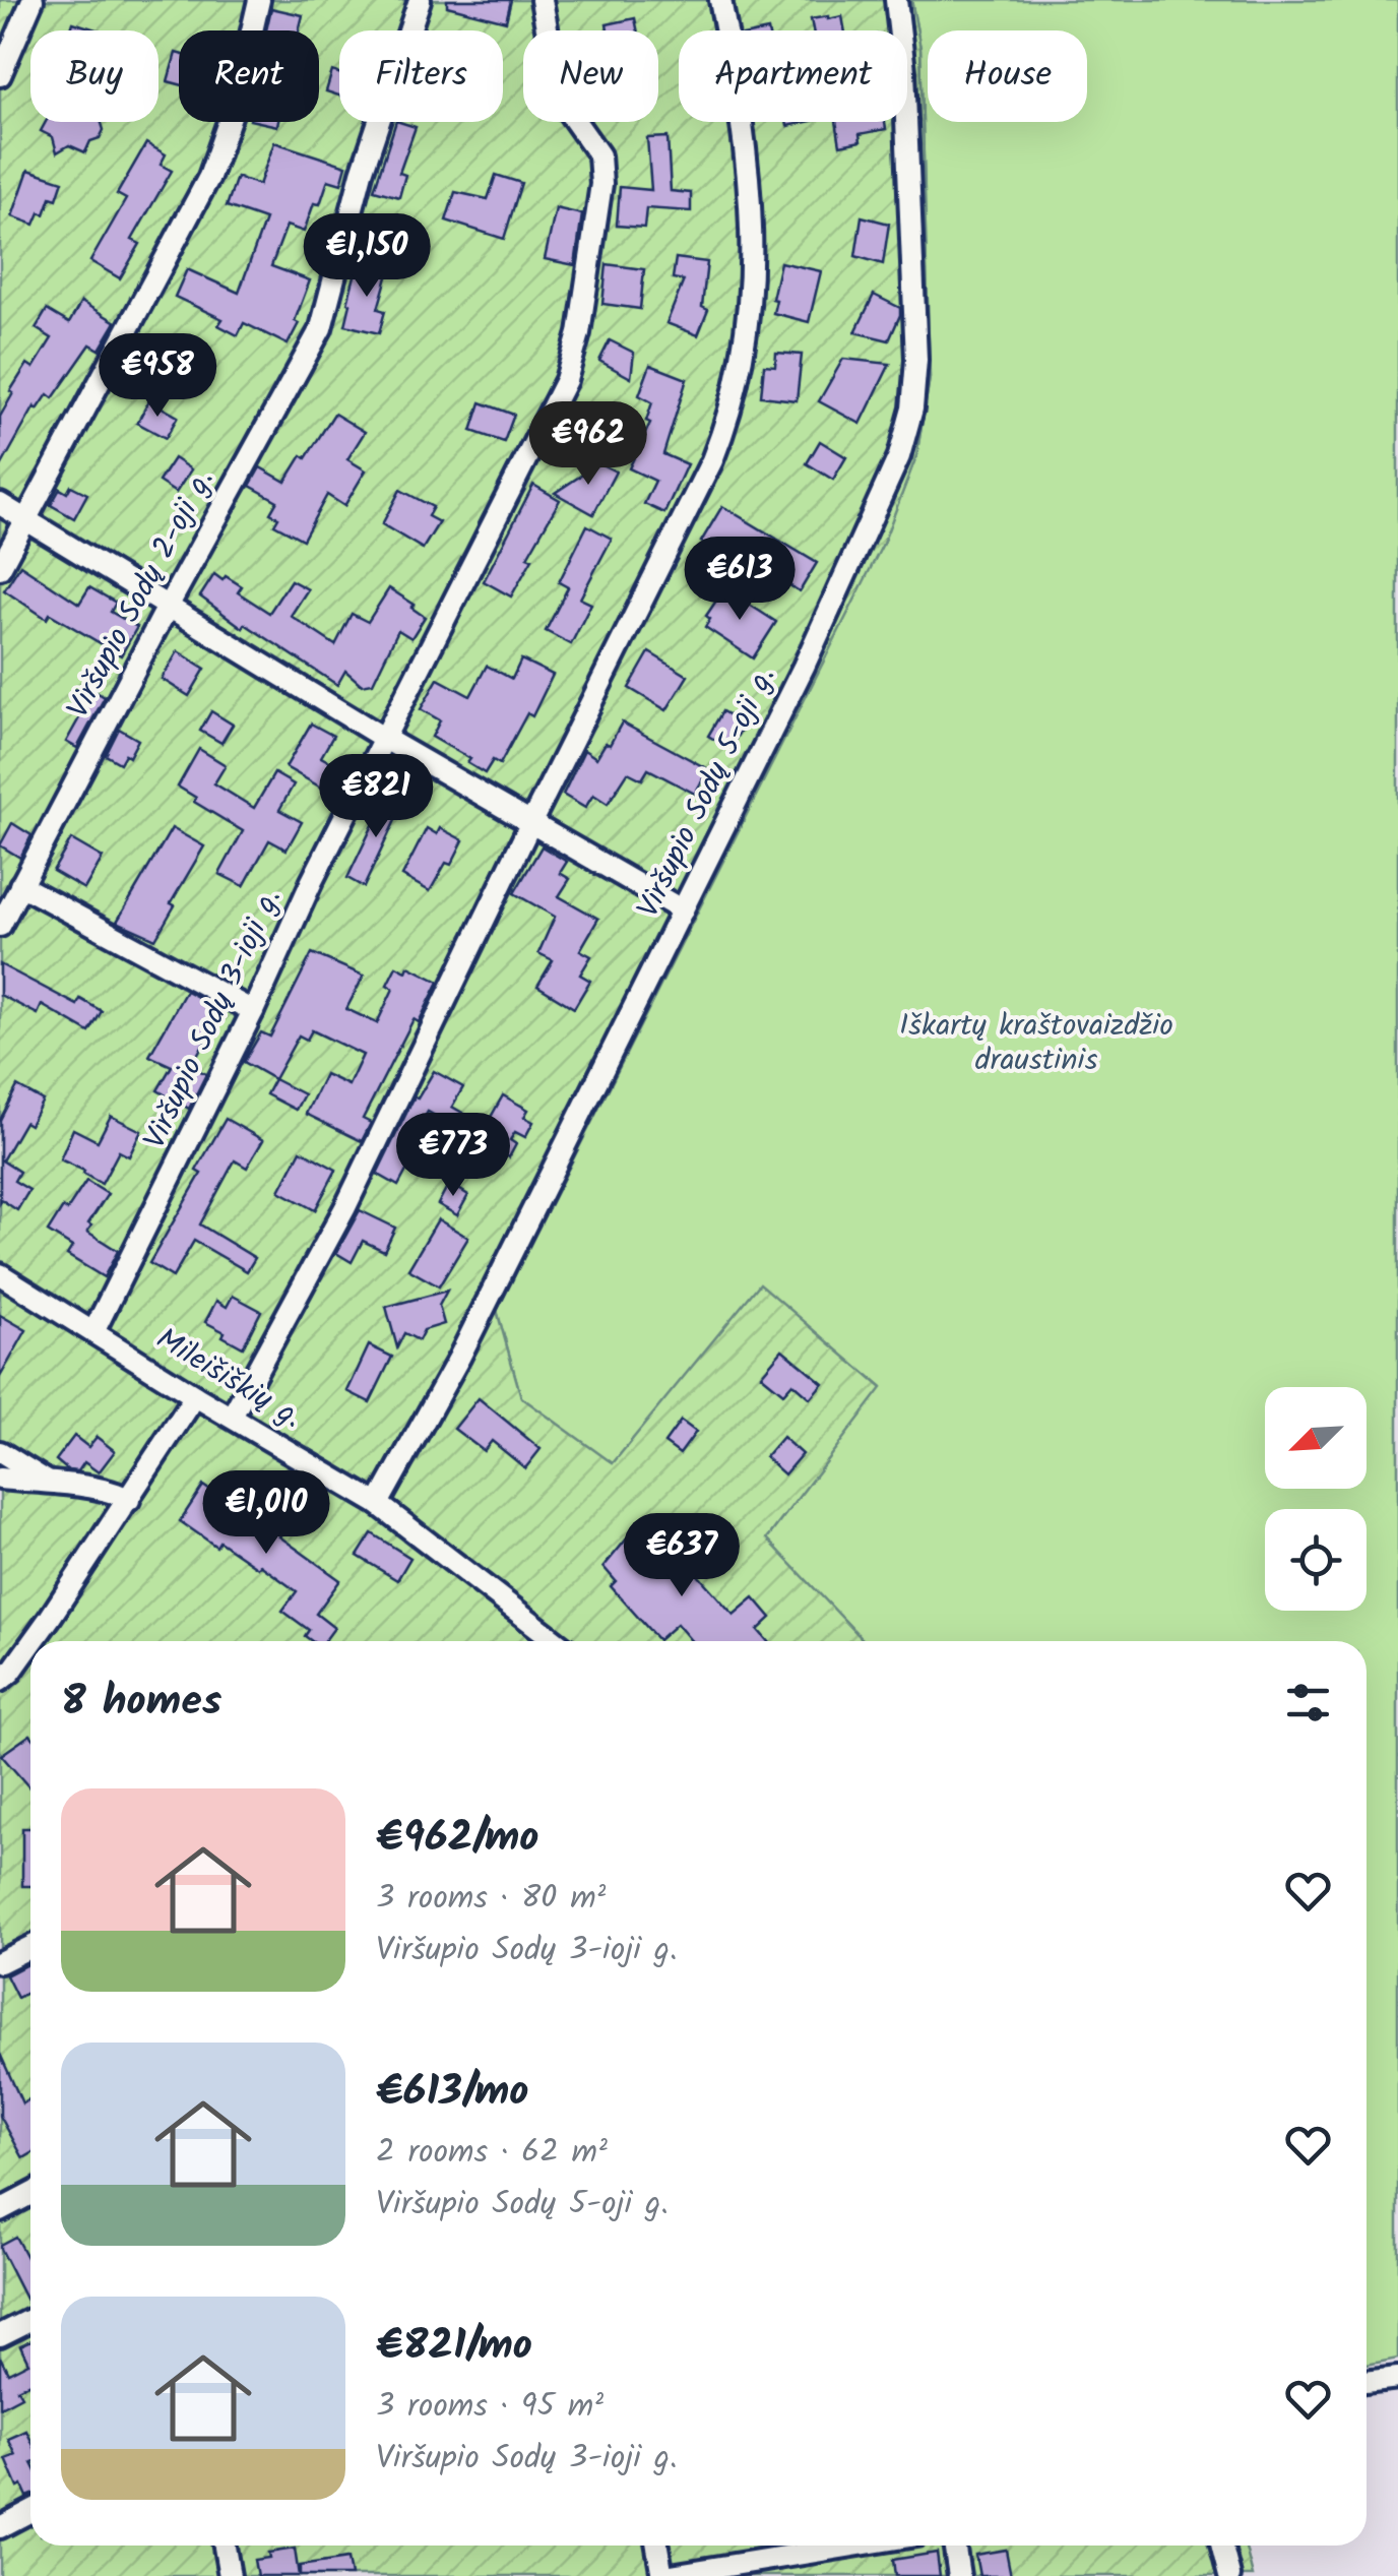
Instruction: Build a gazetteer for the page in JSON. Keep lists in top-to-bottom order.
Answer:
{
  "streets": {
    "street": [
      "Viršupio Sodų 2-oji g.",
      "Viršupio Sodų 5-oji g.",
      "Viršupio Sodų 3-ioji g.",
      "Mileišiškių g."
    ]
  },
  "crossings": [
    ["Viršupio Sodų 5-oji g.", "Mileišiškių g."],
    ["Viršupio Sodų 3-ioji g.", "Mileišiškių g."]
  ],
  "parks": ["Iškartų kraštovaizdžio draustinis"],
  "north": "bottom left",
  "page": {
    "chip": [
      "Buy",
      "Rent",
      "Filters",
      "New",
      "Apartment",
      "House"
    ],
    "price": [
      "€1,150",
      "€958",
      "€962",
      "€613",
      "€821",
      "€773",
      "€1,010",
      "€637"
    ],
    "heading": "8 homes",
    "list": [
      {
        "name": "€962/mo",
        "note": "3 rooms · 80 m² · Viršupio Sodų 3-ioji g."
      },
      {
        "name": "€613/mo",
        "note": "2 rooms · 62 m² · Viršupio Sodų 5-oji g."
      },
      {
        "name": "€821/mo",
        "note": "3 rooms · 95 m² · Viršupio Sodų 3-ioji g."
      }
    ]
  }
}
